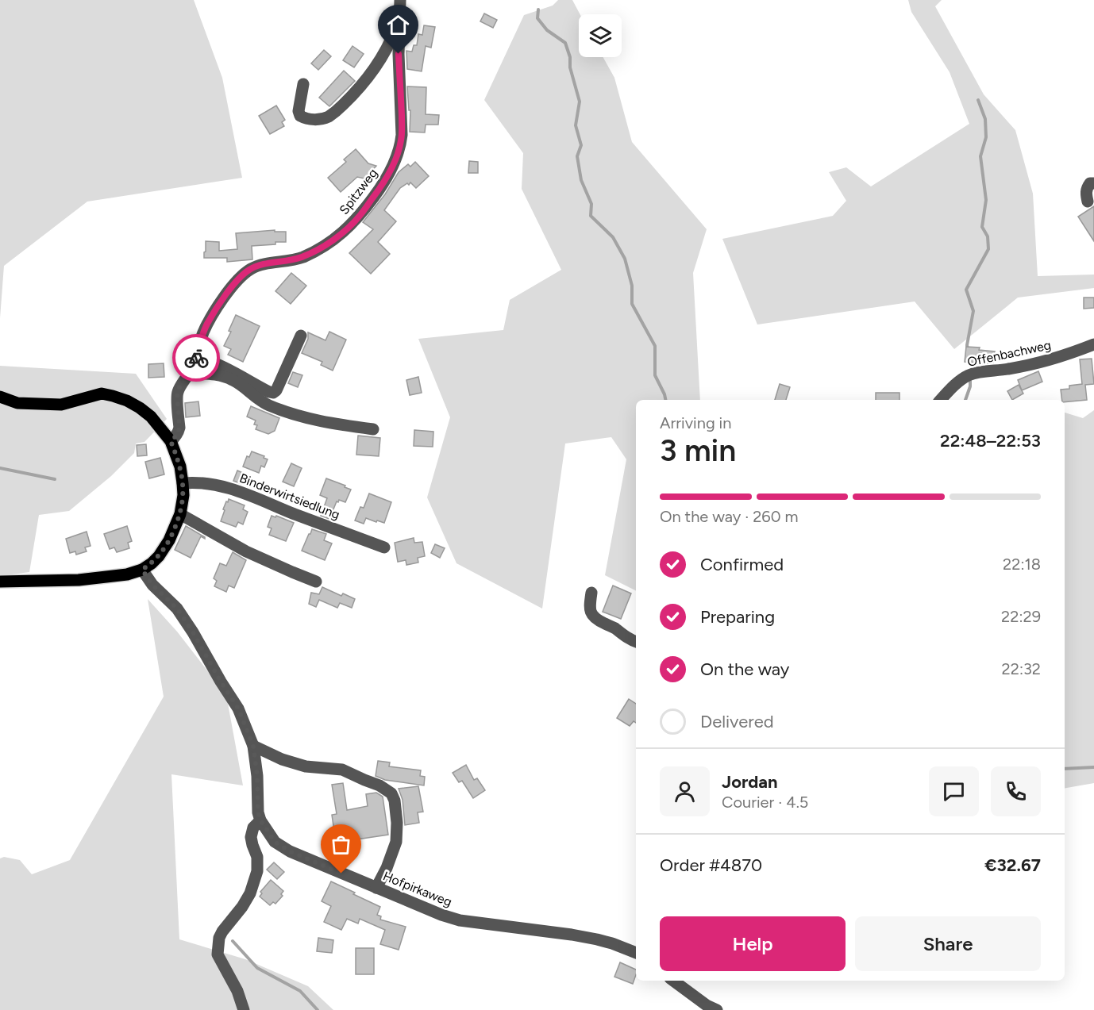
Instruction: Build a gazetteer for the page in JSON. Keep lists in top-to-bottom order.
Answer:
{
  "streets": {
    "street": [
      "Spitzweg",
      "Offenbachweg",
      "Binderwirtsiedlung",
      "Hofpirkaweg"
    ]
  },
  "page": {
    "heading": ["3 min", "Arriving in", "22:48–22:53"],
    "panel": [
      "Jordan",
      "Courier · 4.5",
      "Order #4870",
      "€32.67"
    ],
    "bar": "On the way · 260 m",
    "list": [
      ["Confirmed", "22:18"],
      ["Preparing", "22:29"],
      ["On the way", "22:32"],
      "Delivered"
    ],
    "buttons": ["Help", "Share"]
  }
}
